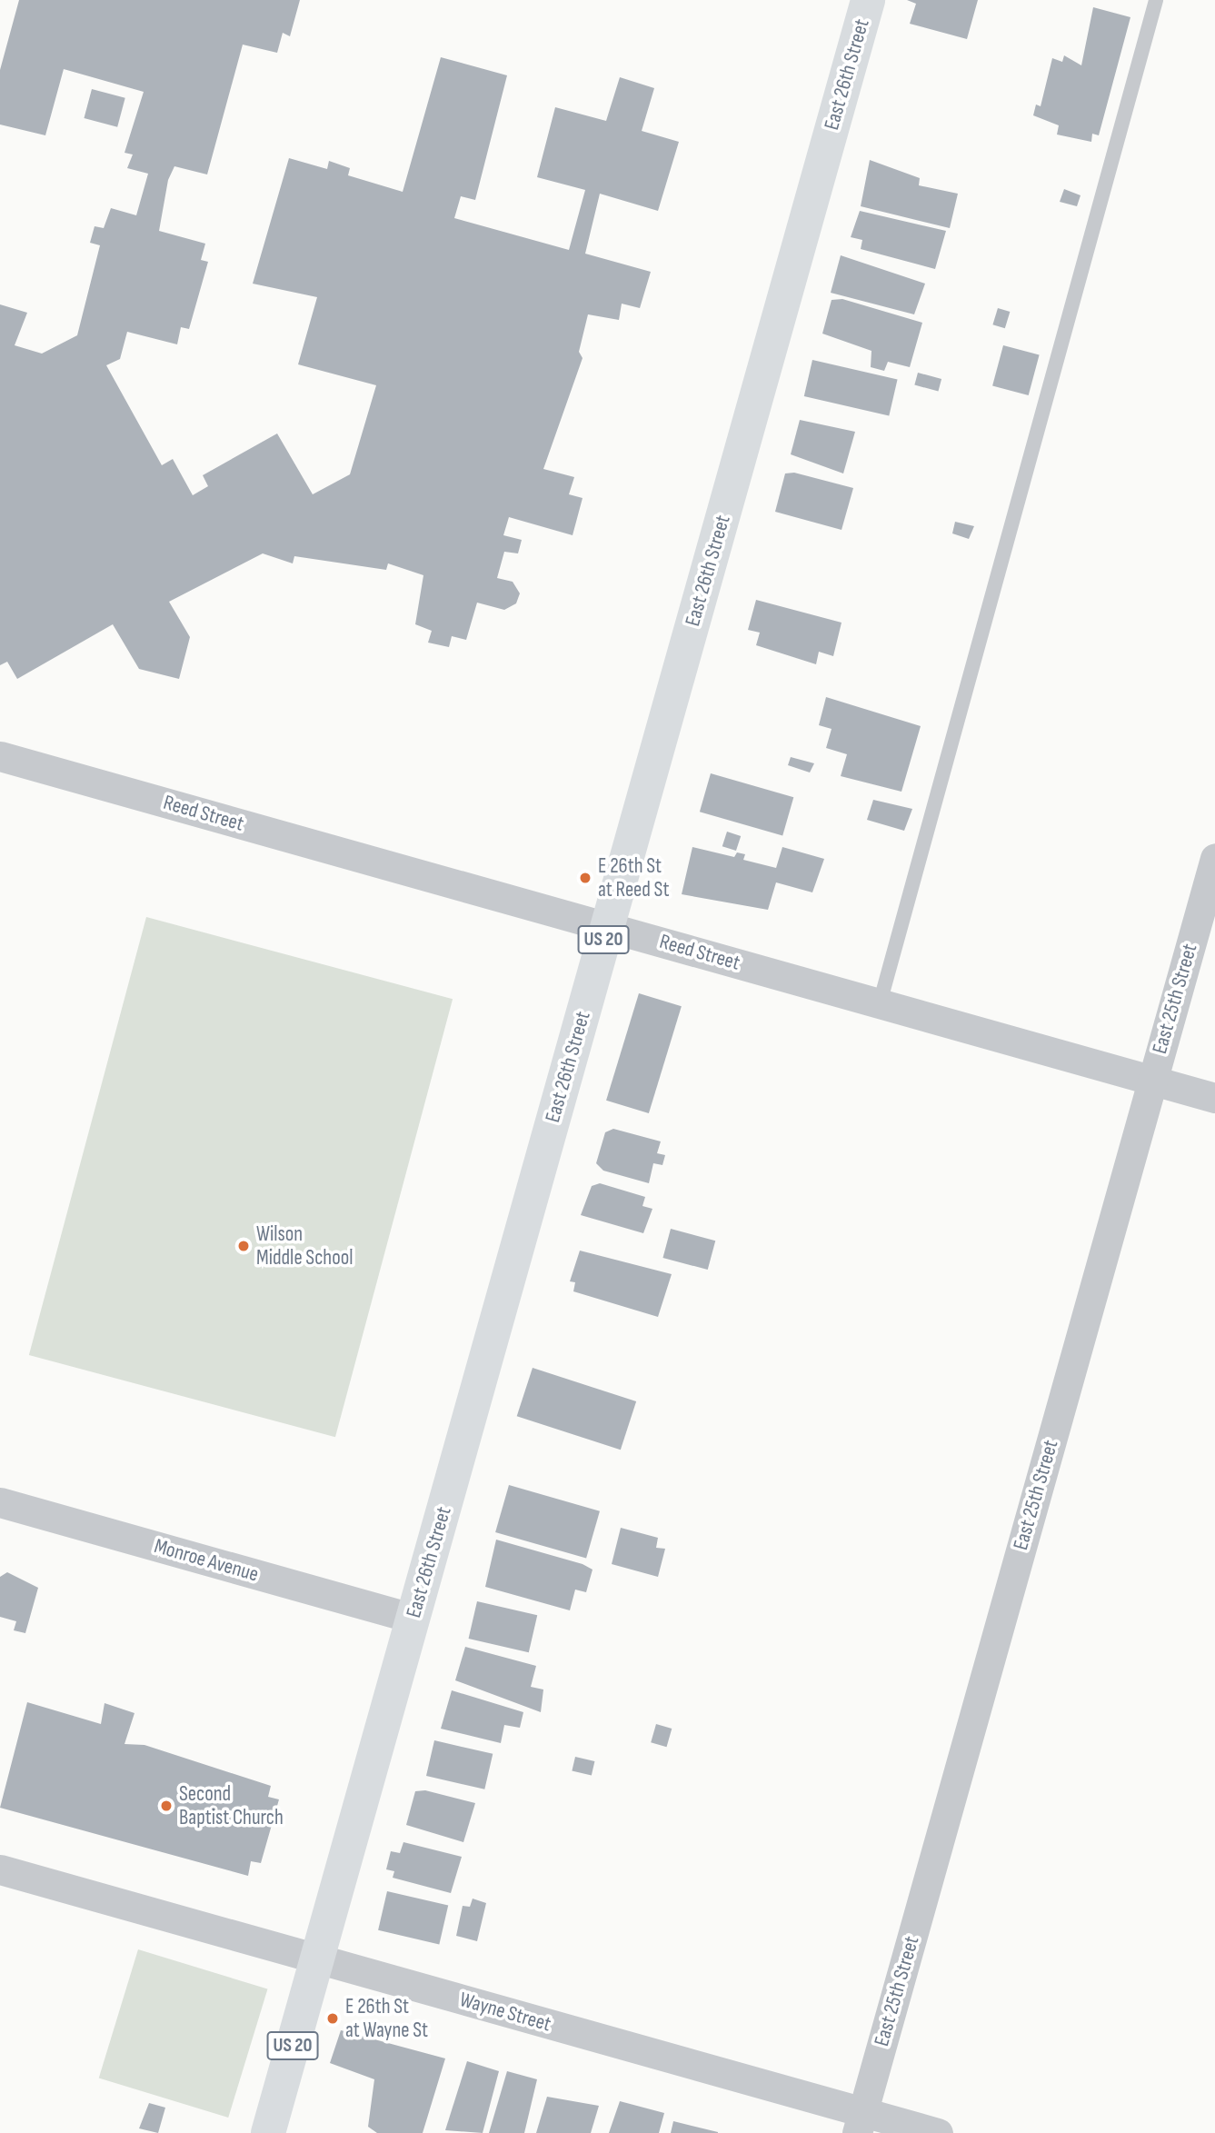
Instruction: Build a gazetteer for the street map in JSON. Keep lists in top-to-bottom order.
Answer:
{
  "streets": {
    "main road": ["East 26th Street", "US 20"],
    "street": [
      "Reed Street",
      "East 25th Street",
      "Monroe Avenue",
      "Wayne Street"
    ]
  },
  "crossings": [
    ["East 26th Street", "Reed Street"],
    ["East 26th Street", "Monroe Avenue"],
    ["East 26th Street", "Wayne Street"],
    ["Reed Street", "East 25th Street"],
    ["East 25th Street", "Wayne Street"]
  ],
  "places": [
    "E 26th St at Reed St",
    "Wilson Middle School",
    "Second Baptist Church",
    "E 26th St at Wayne St"
  ]
}
